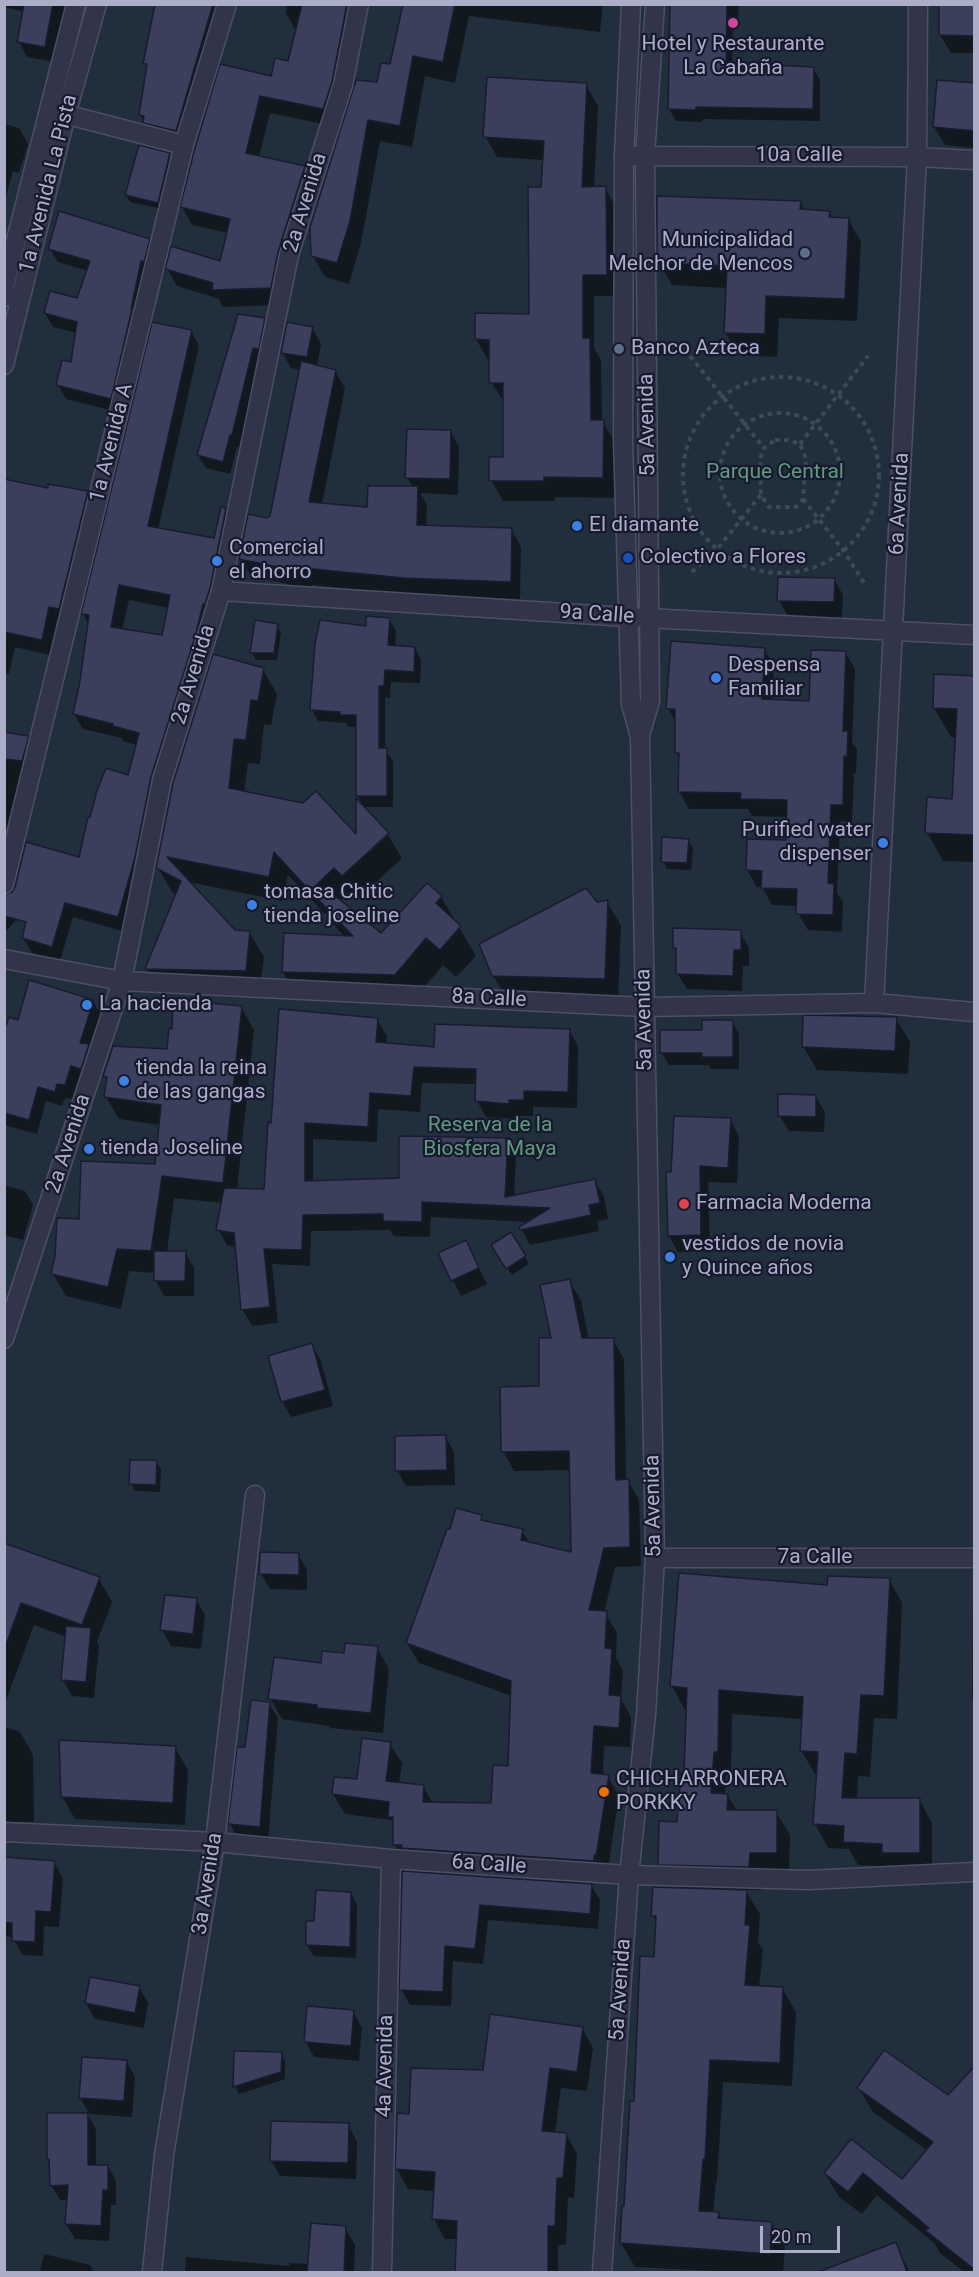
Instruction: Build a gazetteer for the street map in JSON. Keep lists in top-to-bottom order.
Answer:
{
  "streets": {
    "street": [
      "10a Calle",
      "1a Avenida La Pista",
      "2a Avenida",
      "5a Avenida",
      "1a Avenida A",
      "6a Avenida",
      "9a Calle",
      "8a Calle",
      "7a Calle",
      "6a Calle",
      "3a Avenida",
      "4a Avenida"
    ]
  },
  "crossings": [
    ["10a Calle", "5a Avenida"],
    ["10a Calle", "6a Avenida"],
    ["2a Avenida", "9a Calle"],
    ["2a Avenida", "8a Calle"],
    ["5a Avenida", "9a Calle"],
    ["5a Avenida", "8a Calle"],
    ["5a Avenida", "7a Calle"],
    ["5a Avenida", "6a Calle"],
    ["6a Avenida", "9a Calle"],
    ["6a Avenida", "8a Calle"],
    ["6a Calle", "3a Avenida"],
    ["6a Calle", "4a Avenida"]
  ],
  "parks": ["Parque Central", "Reserva de la Biosfera Maya"],
  "places": [
    "Hotel y Restaurante La Cabaña",
    "Municipalidad Melchor de Mencos",
    "Banco Azteca",
    "El diamante",
    "Colectivo a Flores",
    "Comercial el ahorro",
    "Despensa Familiar",
    "Purified water dispenser",
    "tomasa Chitic tienda joseline",
    "La hacienda",
    "tienda la reina de las gangas",
    "tienda Joseline",
    "Farmacia Moderna",
    "vestidos de novia y Quince años",
    "CHICHARRONERA PORKKY"
  ],
  "scale_bar": "20 m"
}
